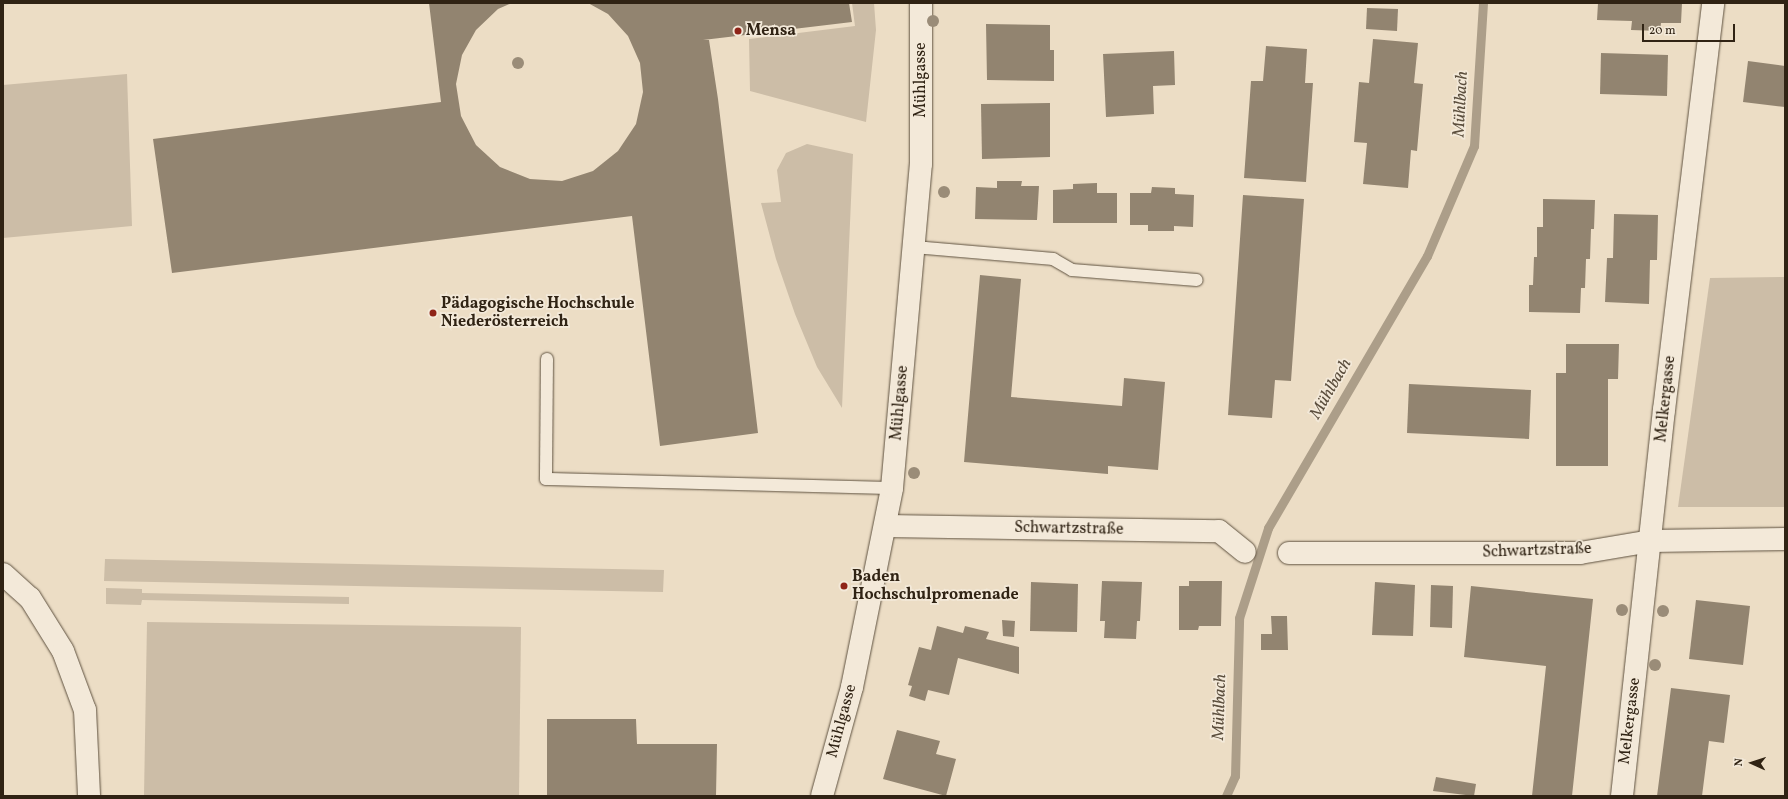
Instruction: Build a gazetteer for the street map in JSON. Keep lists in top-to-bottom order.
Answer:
{
  "streets": {
    "street": ["Mühlgasse", "Melkergasse", "Schwartzstraße"]
  },
  "crossings": [
    ["Mühlgasse", "Schwartzstraße"],
    ["Melkergasse", "Schwartzstraße"]
  ],
  "water": ["Mühlbach"],
  "places": ["Mensa", "Pädagogische Hochschule Niederösterreich", "Baden Hochschulpromenade"],
  "scale_bar": "20 m",
  "north": "left"
}
